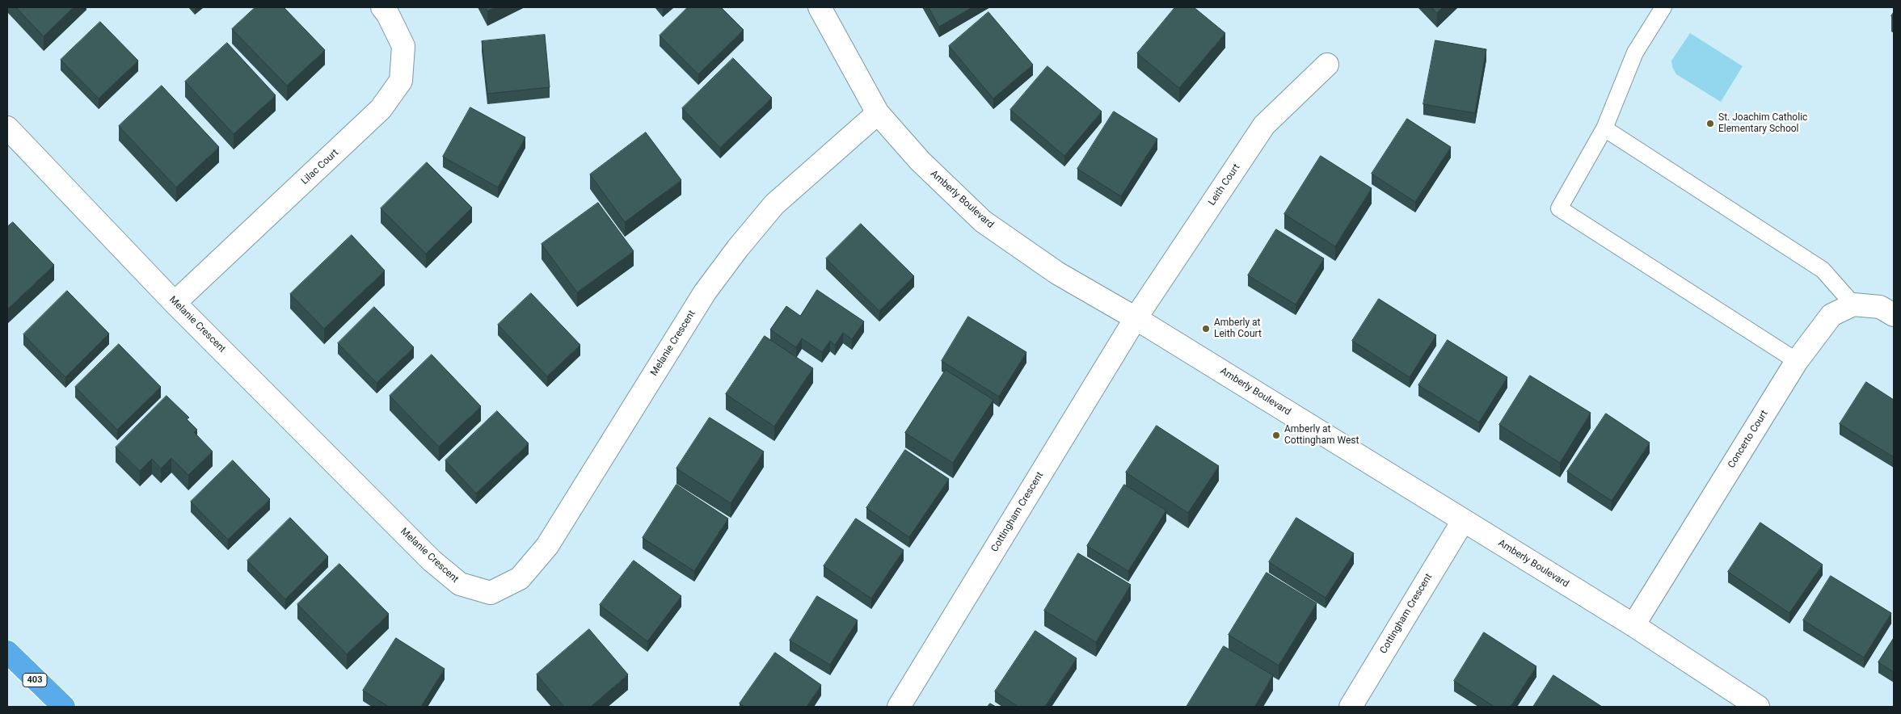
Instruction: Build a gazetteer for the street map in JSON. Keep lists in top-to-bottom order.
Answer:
{
  "streets": {
    "highway": ["403"],
    "street": [
      "Lilac Court",
      "Leith Court",
      "Amberly Boulevard",
      "Melanie Crescent",
      "Concerto Court",
      "Cottingham Crescent"
    ]
  },
  "crossings": [
    ["Lilac Court", "Melanie Crescent"],
    ["Leith Court", "Amberly Boulevard"],
    ["Leith Court", "Cottingham Crescent"],
    ["Amberly Boulevard", "Melanie Crescent"],
    ["Amberly Boulevard", "Concerto Court"],
    ["Amberly Boulevard", "Cottingham Crescent"]
  ],
  "places": ["St. Joachim Catholic Elementary School", "Amberly at Leith Court", "Amberly at Cottingham West"]
}
